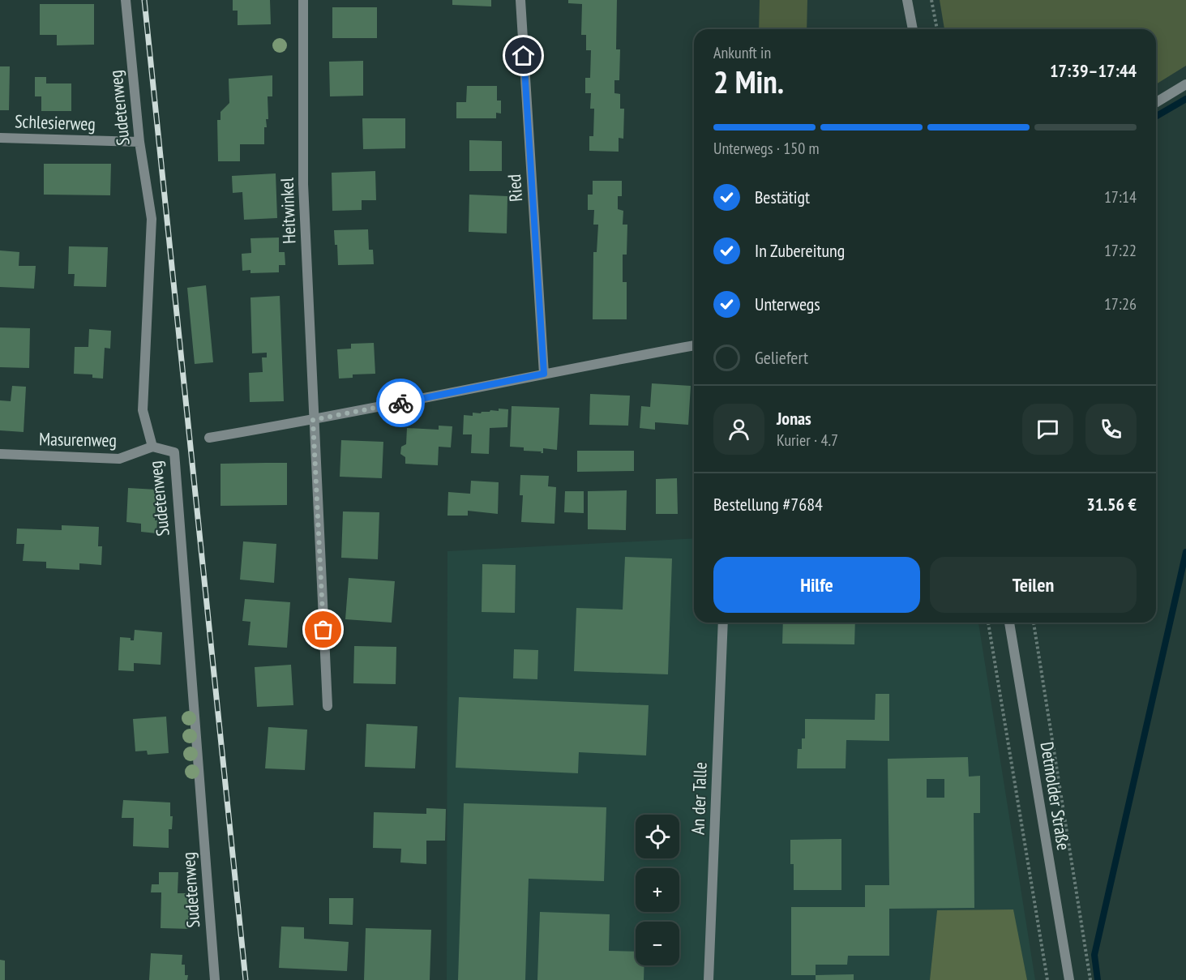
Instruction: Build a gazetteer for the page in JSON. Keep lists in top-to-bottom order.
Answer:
{
  "streets": {
    "street": [
      "Sudetenweg",
      "Schlesierweg",
      "Ried",
      "Heitwinkel",
      "Masurenweg",
      "Detmolder Straße",
      "An der Talle"
    ]
  },
  "crossings": [
    ["Sudetenweg", "Schlesierweg"],
    ["Sudetenweg", "Masurenweg"]
  ],
  "page": {
    "heading": ["2 Min.", "Ankunft in", "17:39–17:44"],
    "panel": [
      "Jonas",
      "Kurier · 4.7",
      "Bestellung #7684",
      "31.56 €"
    ],
    "bar": "Unterwegs · 150 m",
    "list": [
      ["Bestätigt", "17:14"],
      ["In Zubereitung", "17:22"],
      ["Unterwegs", "17:26"],
      "Geliefert"
    ],
    "buttons": ["Hilfe", "Teilen"],
    "map_buttons": ["+", "−"]
  }
}
